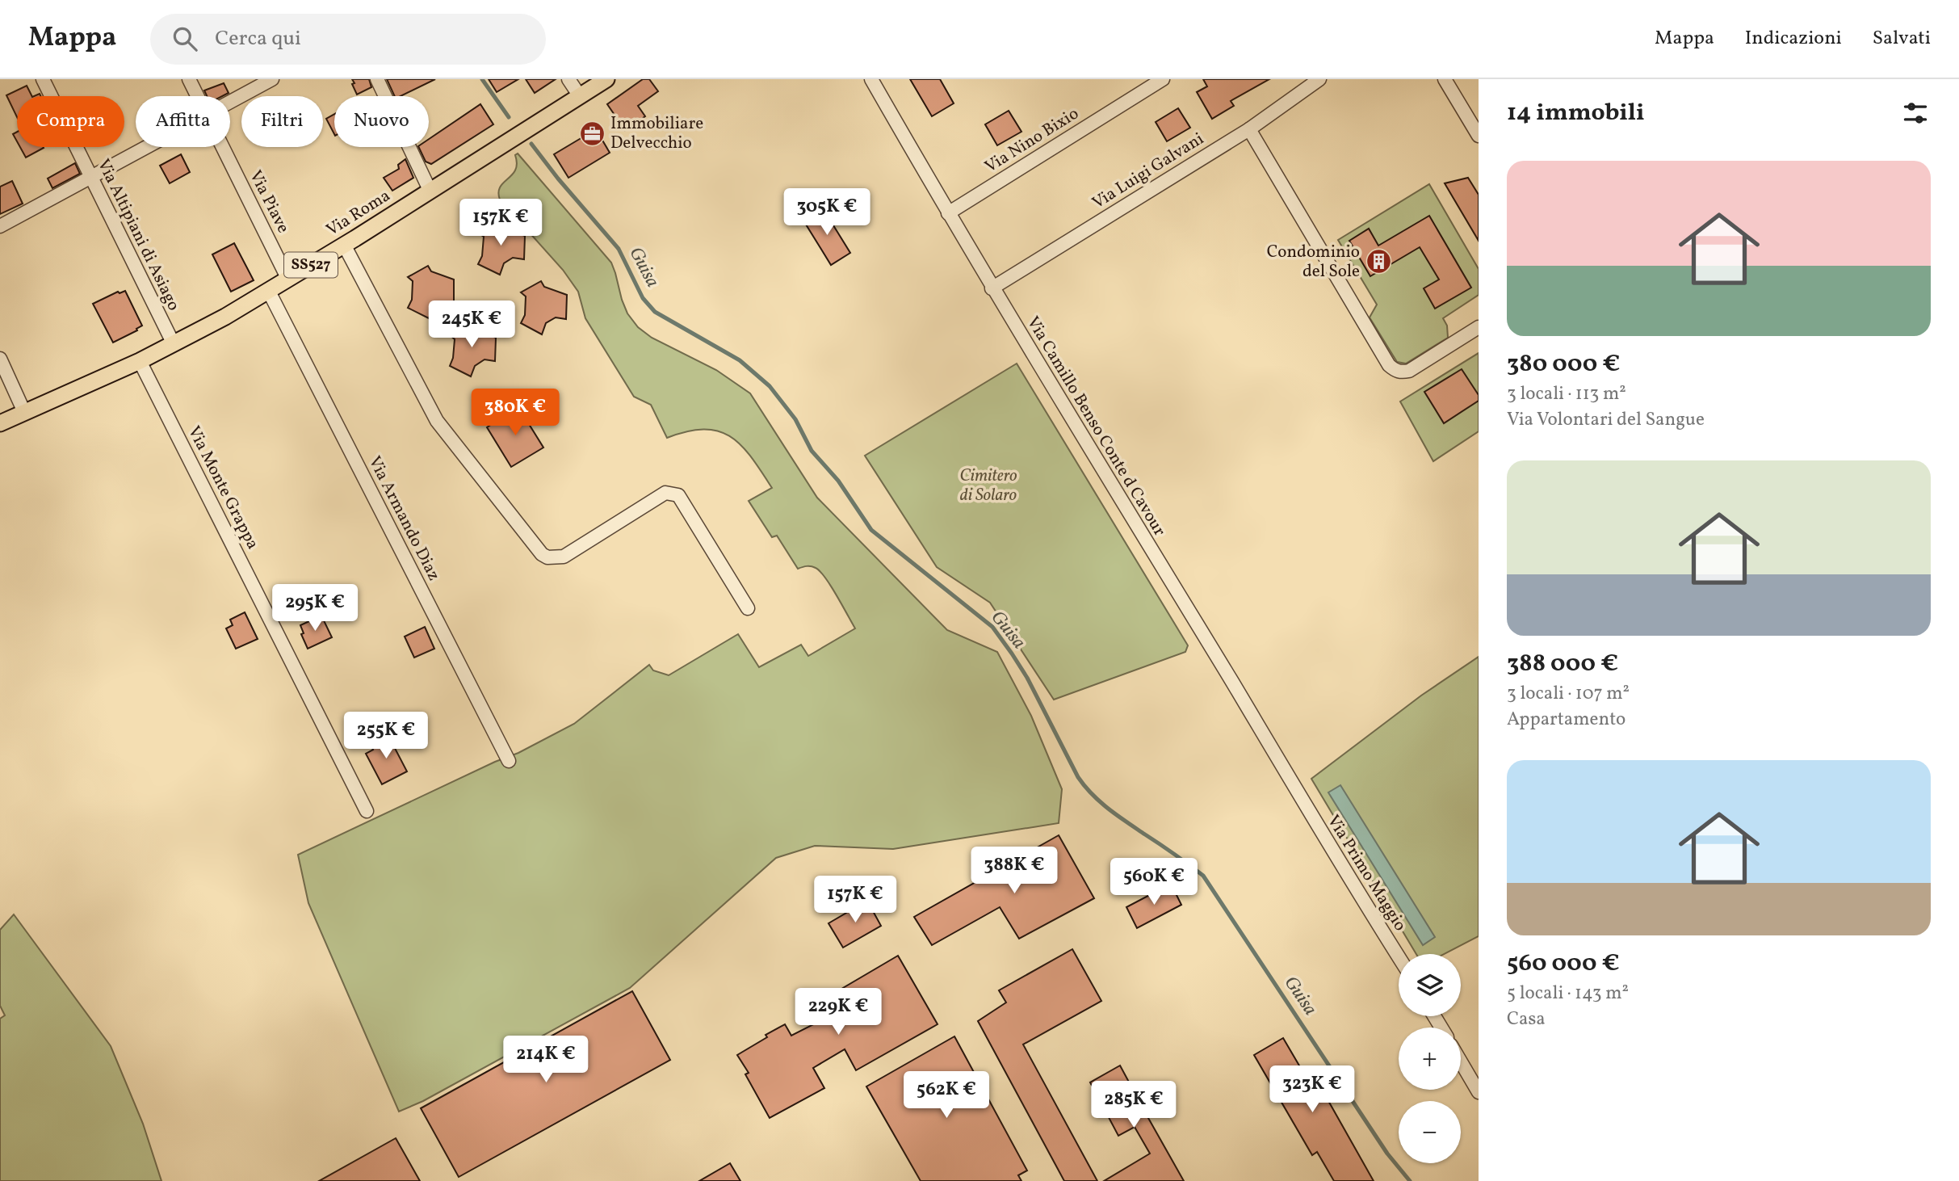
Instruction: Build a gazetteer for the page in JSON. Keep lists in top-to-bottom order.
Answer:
{
  "streets": {
    "main road": ["Via Roma", "SS527"],
    "street": [
      "Via Nino Bixio",
      "Via Luigi Galvani",
      "Via Piave",
      "Via Altipiani di Asiago",
      "Via Camillo Benso Conte d Cavour",
      "Via Monte Grappa",
      "Via Armando Diaz",
      "Via Primo Maggio"
    ]
  },
  "crossings": [
    ["Via Nino Bixio", "Via Camillo Benso Conte d Cavour"],
    ["Via Luigi Galvani", "Via Camillo Benso Conte d Cavour"],
    ["Via Piave", "Via Roma"],
    ["Via Roma", "Via Altipiani di Asiago"],
    ["Via Roma", "Via Monte Grappa"],
    ["Via Roma", "Via Armando Diaz"],
    ["Via Camillo Benso Conte d Cavour", "Via Primo Maggio"]
  ],
  "water": ["Guisa"],
  "parks": ["Cimitero di Solaro"],
  "places": {
    "office": ["Immobiliare Delvecchio"],
    "building": ["Condominio del Sole"]
  },
  "page": {
    "header": "Mappa",
    "search": "Cerca qui",
    "nav": ["Mappa", "Indicazioni", "Salvati"],
    "heading": "14 immobili",
    "chip": [
      "Compra",
      "Affitta",
      "Filtri",
      "Nuovo"
    ],
    "list": [
      {
        "name": "380 000 €",
        "note": "3 locali · 113 m² · Via Volontari del Sangue"
      },
      {
        "name": "388 000 €",
        "note": "3 locali · 107 m² · Appartamento"
      },
      {
        "name": "560 000 €",
        "note": "5 locali · 143 m² · Casa"
      }
    ],
    "price": [
      "305K €",
      "157K €",
      "245K €",
      "380K €",
      "295K €",
      "255K €",
      "388K €",
      "560K €",
      "157K €",
      "229K €",
      "214K €",
      "323K €",
      "562K €",
      "285K €"
    ],
    "map_buttons": ["+", "−"]
  }
}
